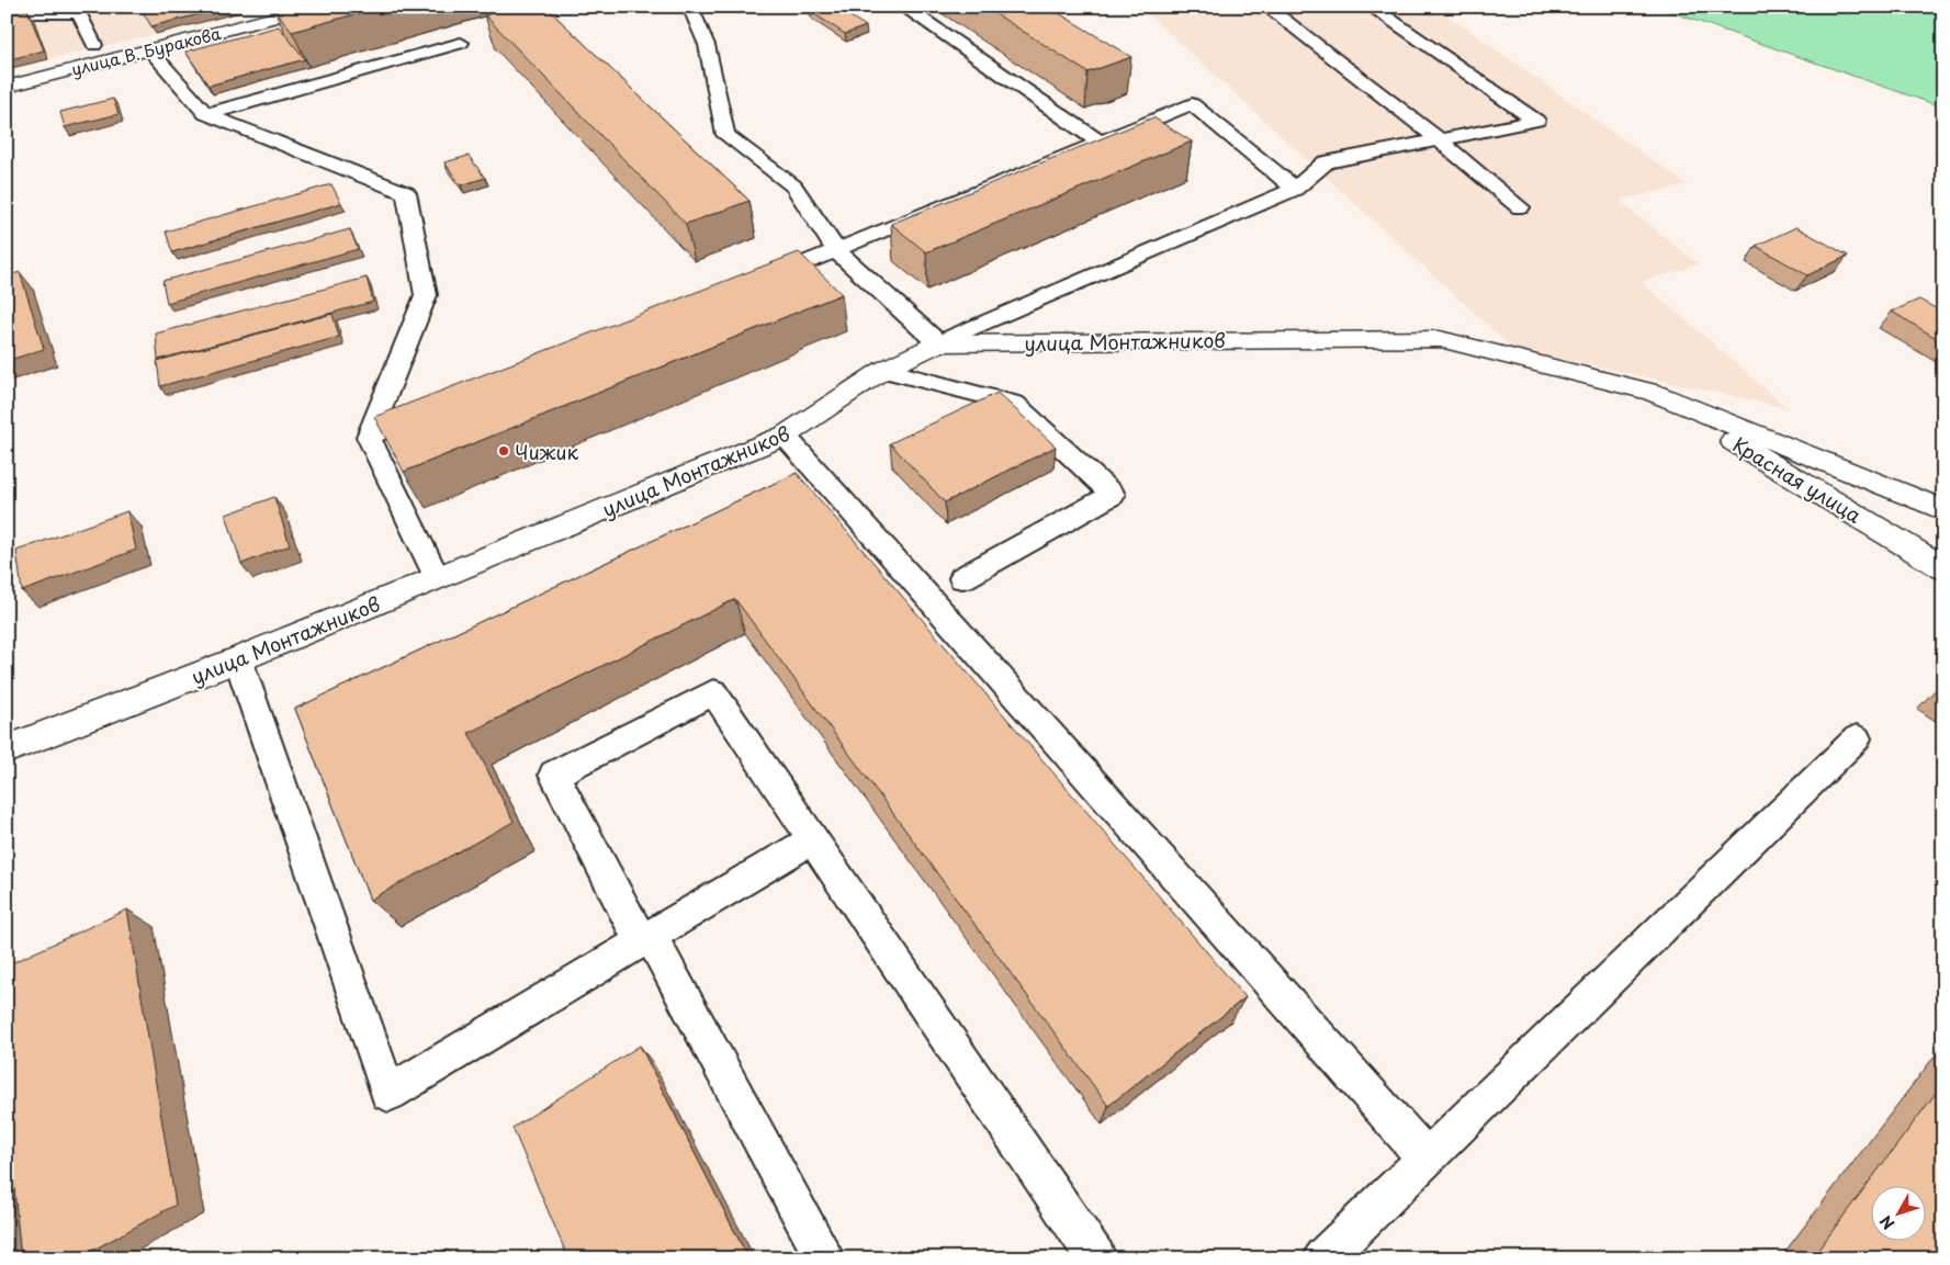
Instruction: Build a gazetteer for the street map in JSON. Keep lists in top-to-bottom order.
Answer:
{
  "streets": {
    "street": ["улица В. Буракова", "улица Монтажников", "Красная улица"]
  },
  "crossings": [
    ["улица Монтажников", "Красная улица"]
  ],
  "places": ["Чижик"],
  "north": "bottom left"
}
